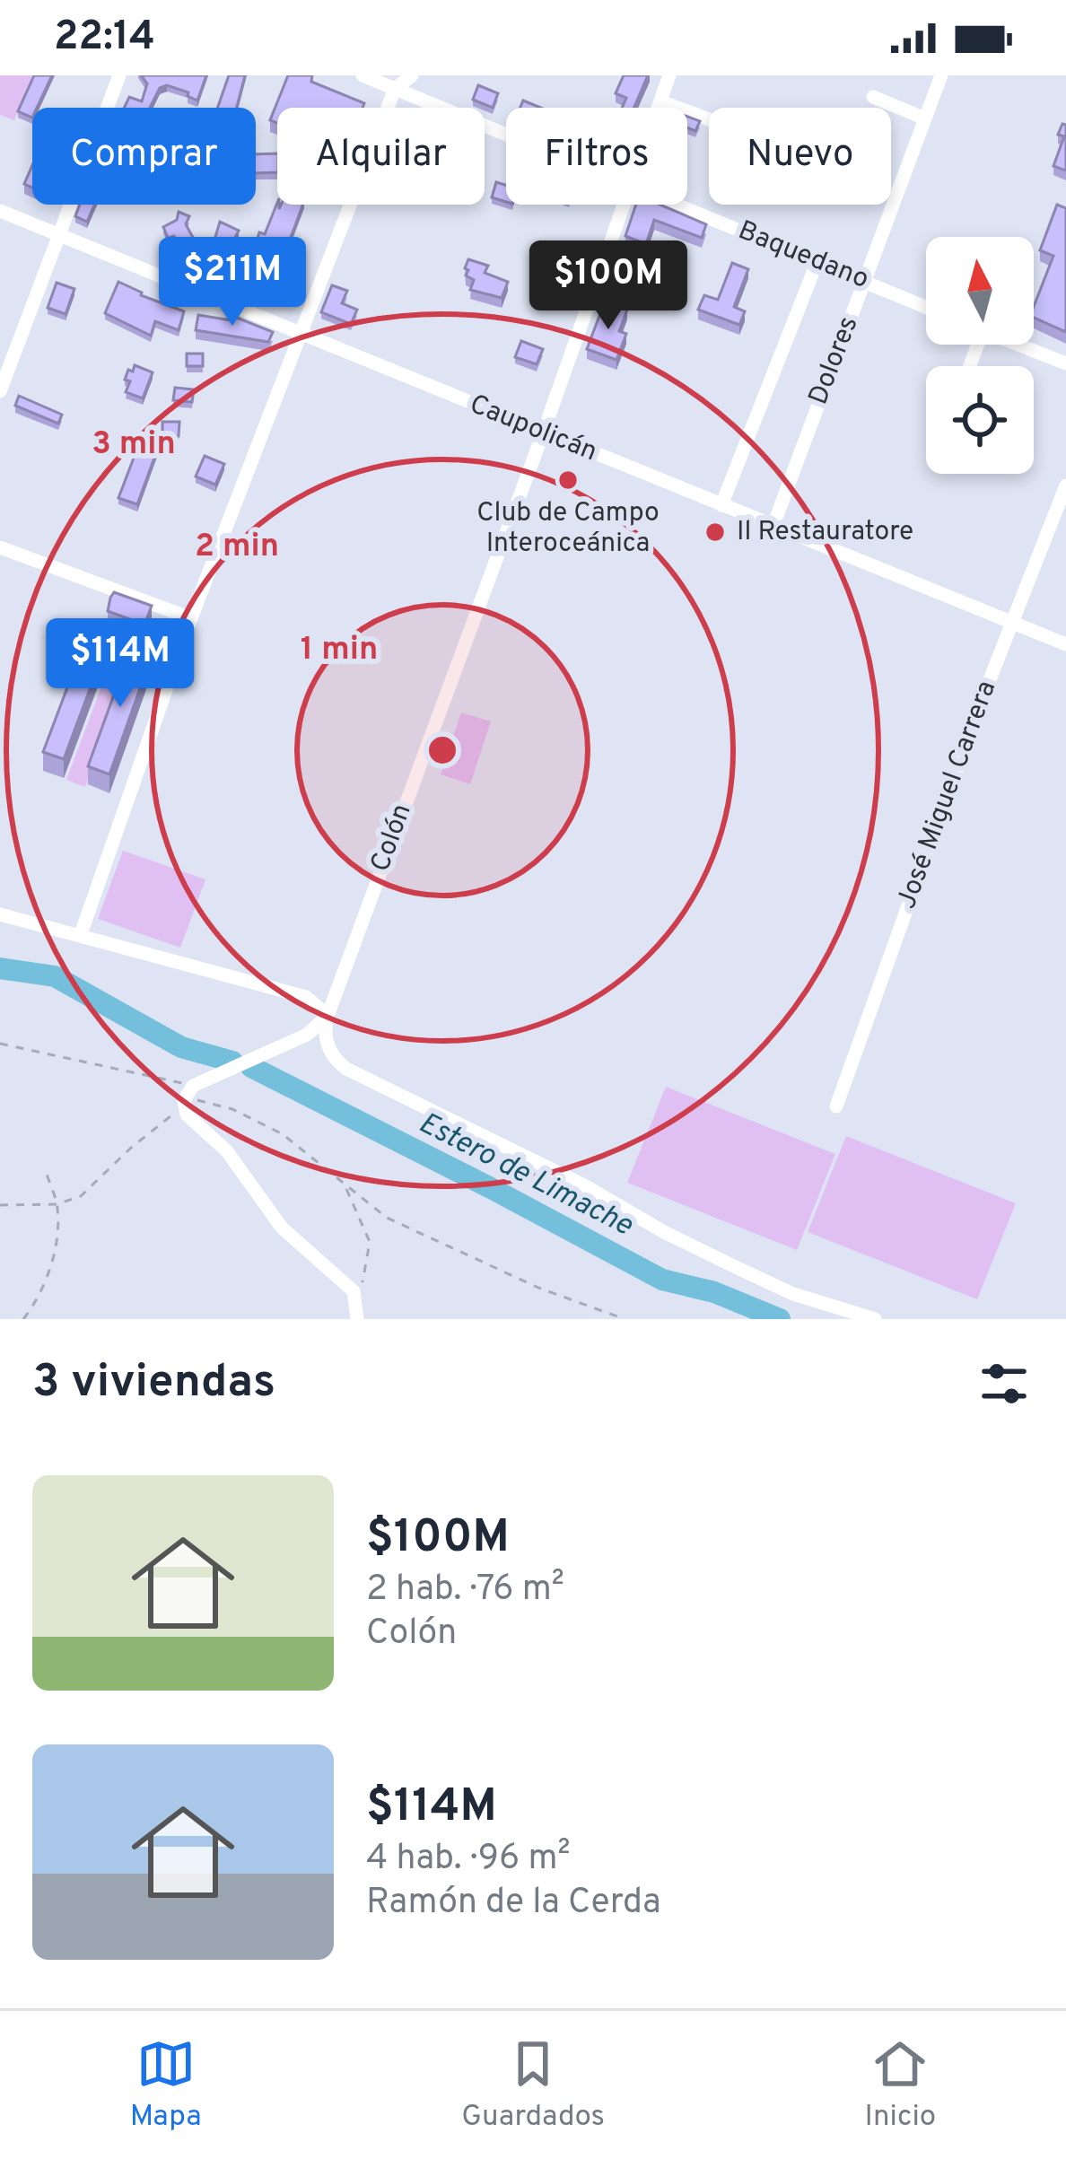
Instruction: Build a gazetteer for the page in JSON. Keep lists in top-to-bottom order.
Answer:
{
  "streets": {
    "street": [
      "Baquedano",
      "Dolores",
      "Caupolicán",
      "José Miguel Carrera",
      "Colón"
    ]
  },
  "crossings": [
    ["Baquedano", "Dolores"],
    ["Dolores", "Caupolicán"],
    ["Caupolicán", "José Miguel Carrera"],
    ["Caupolicán", "Colón"]
  ],
  "water": ["Estero de Limache"],
  "places": ["Club de Campo Interoceánica", "Il Restauratore"],
  "north": "top",
  "page": {
    "status": "22:14",
    "chip": [
      "Comprar",
      "Alquilar",
      "Filtros",
      "Nuevo"
    ],
    "price": ["$211M", "$100M", "$114M"],
    "heading": "3 viviendas",
    "list": [
      {
        "name": "$100M",
        "note": "2 hab. · 76 m² · Colón"
      },
      {
        "name": "$114M",
        "note": "4 hab. · 96 m² · Ramón de la Cerda"
      }
    ],
    "tabs": ["Mapa", "Guardados", "Inicio"]
  },
  "rings": ["3 min", "2 min", "1 min"]
}
